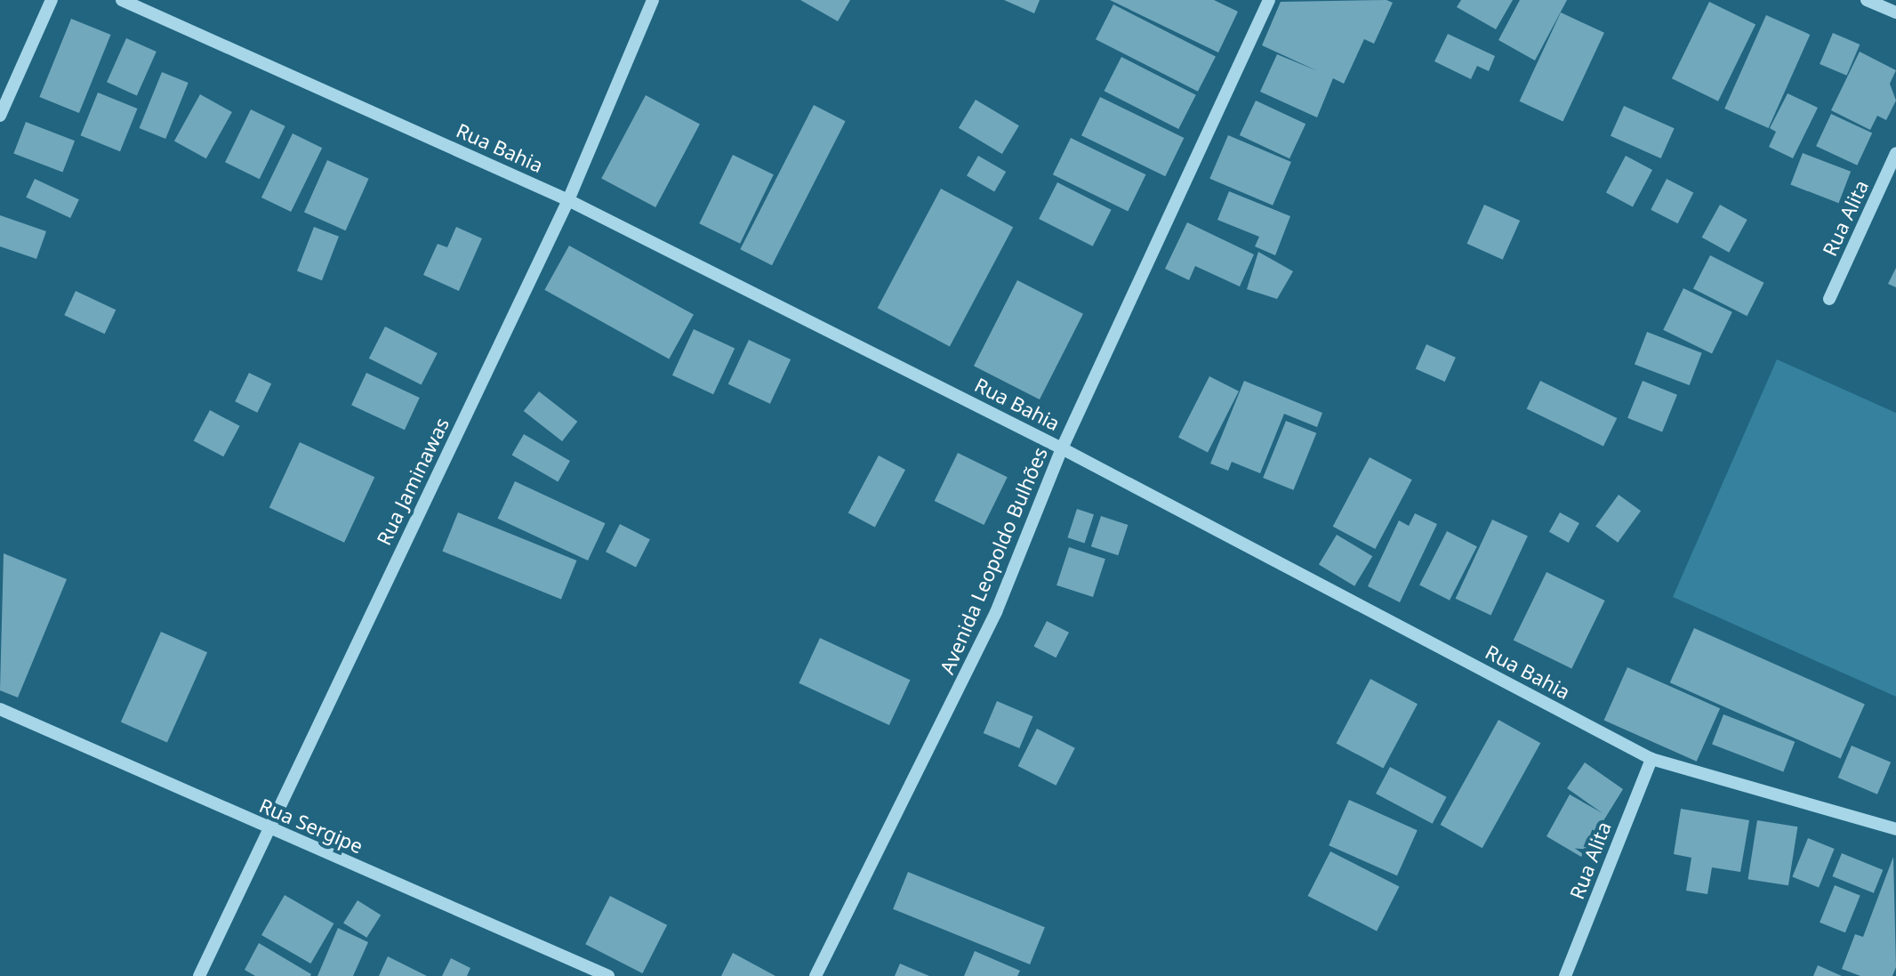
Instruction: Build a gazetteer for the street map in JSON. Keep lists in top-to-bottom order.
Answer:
{
  "streets": {
    "street": [
      "Rua Bahia",
      "Rua Alita",
      "Rua Jaminawas",
      "Avenida Leopoldo Bulhões",
      "Rua Sergipe"
    ]
  },
  "crossings": [
    ["Rua Bahia", "Rua Alita"],
    ["Rua Bahia", "Rua Jaminawas"],
    ["Rua Bahia", "Avenida Leopoldo Bulhões"],
    ["Rua Jaminawas", "Rua Sergipe"]
  ]
}
